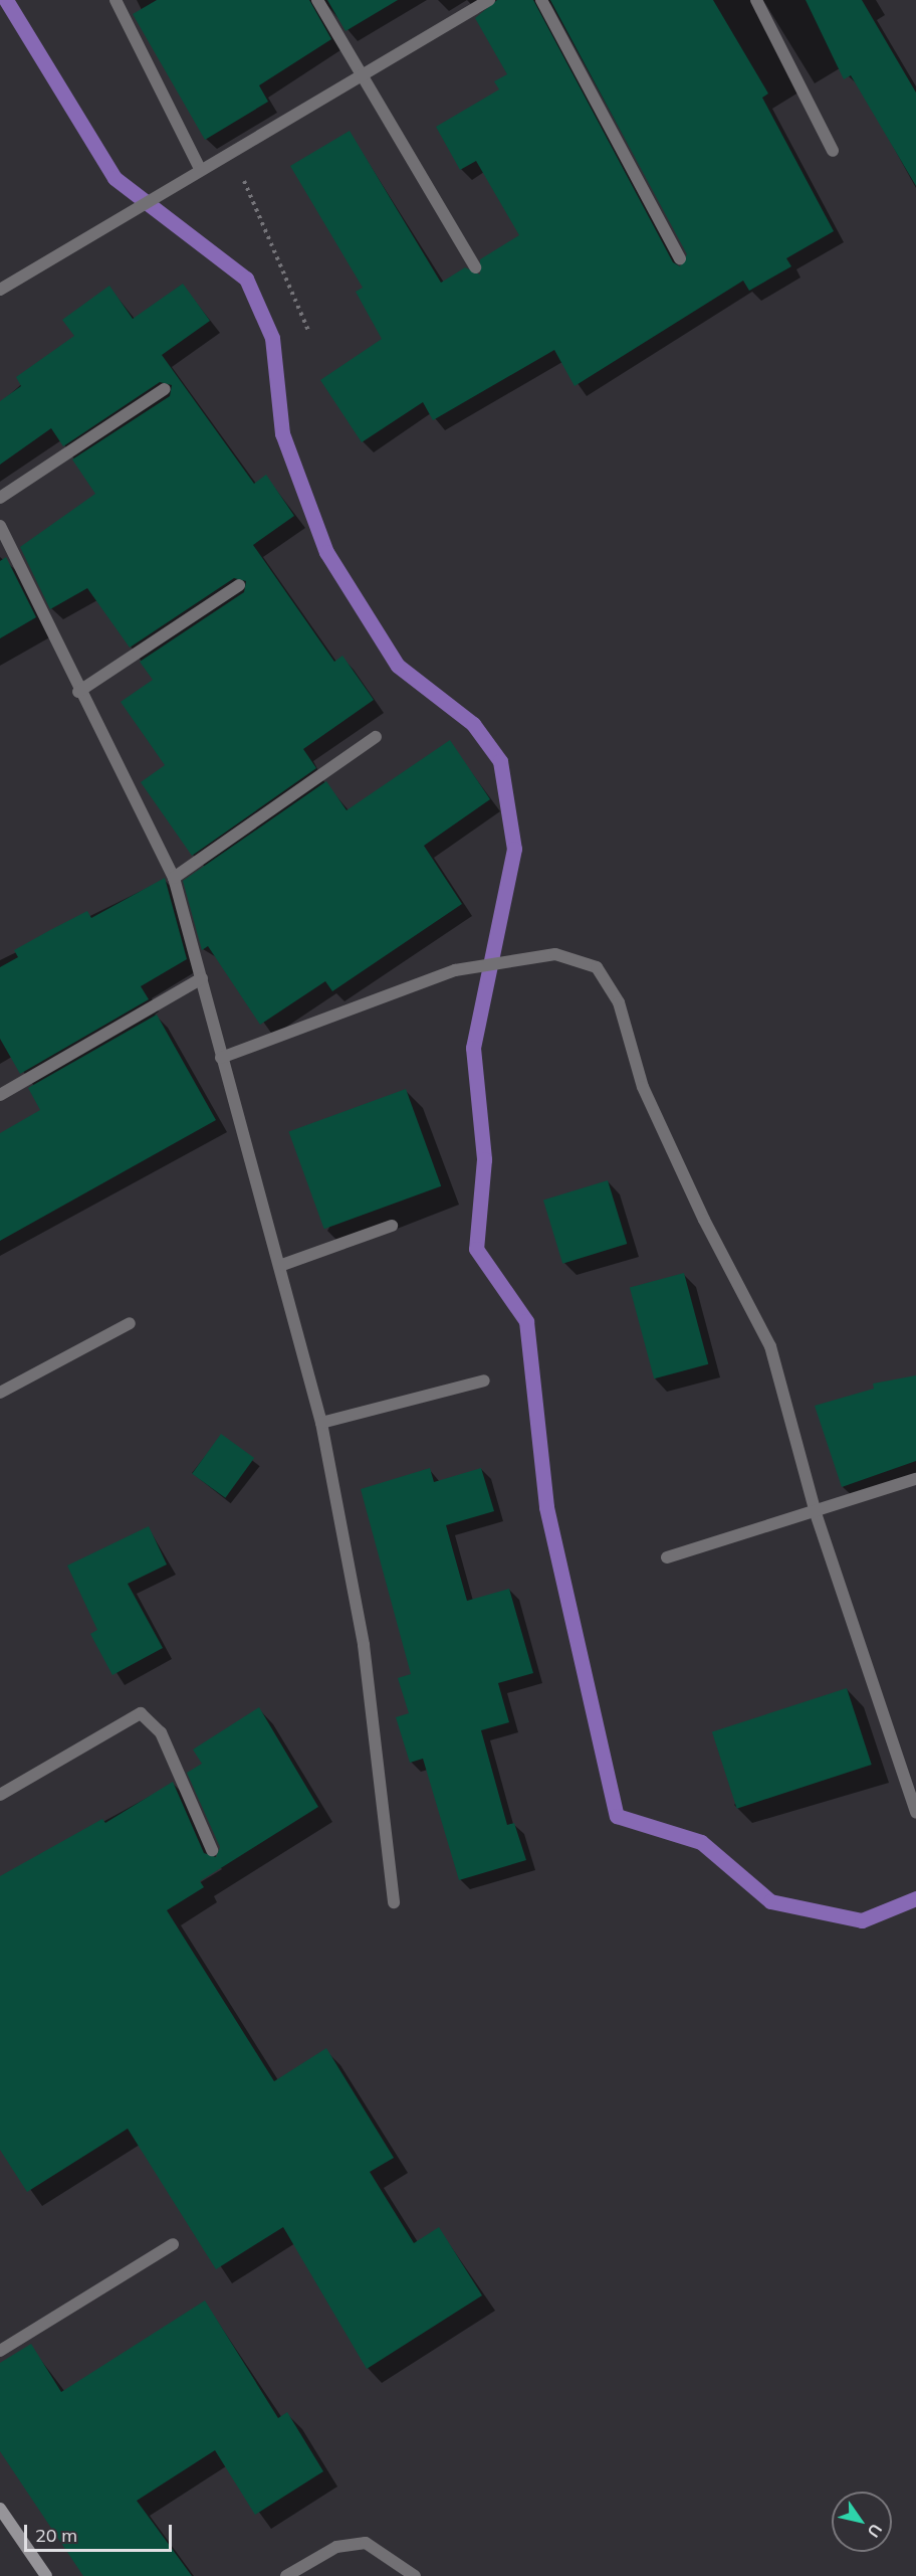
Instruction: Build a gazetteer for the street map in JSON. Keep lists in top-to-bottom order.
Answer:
{
  "scale_bar": "20 m",
  "north": "bottom right"
}
